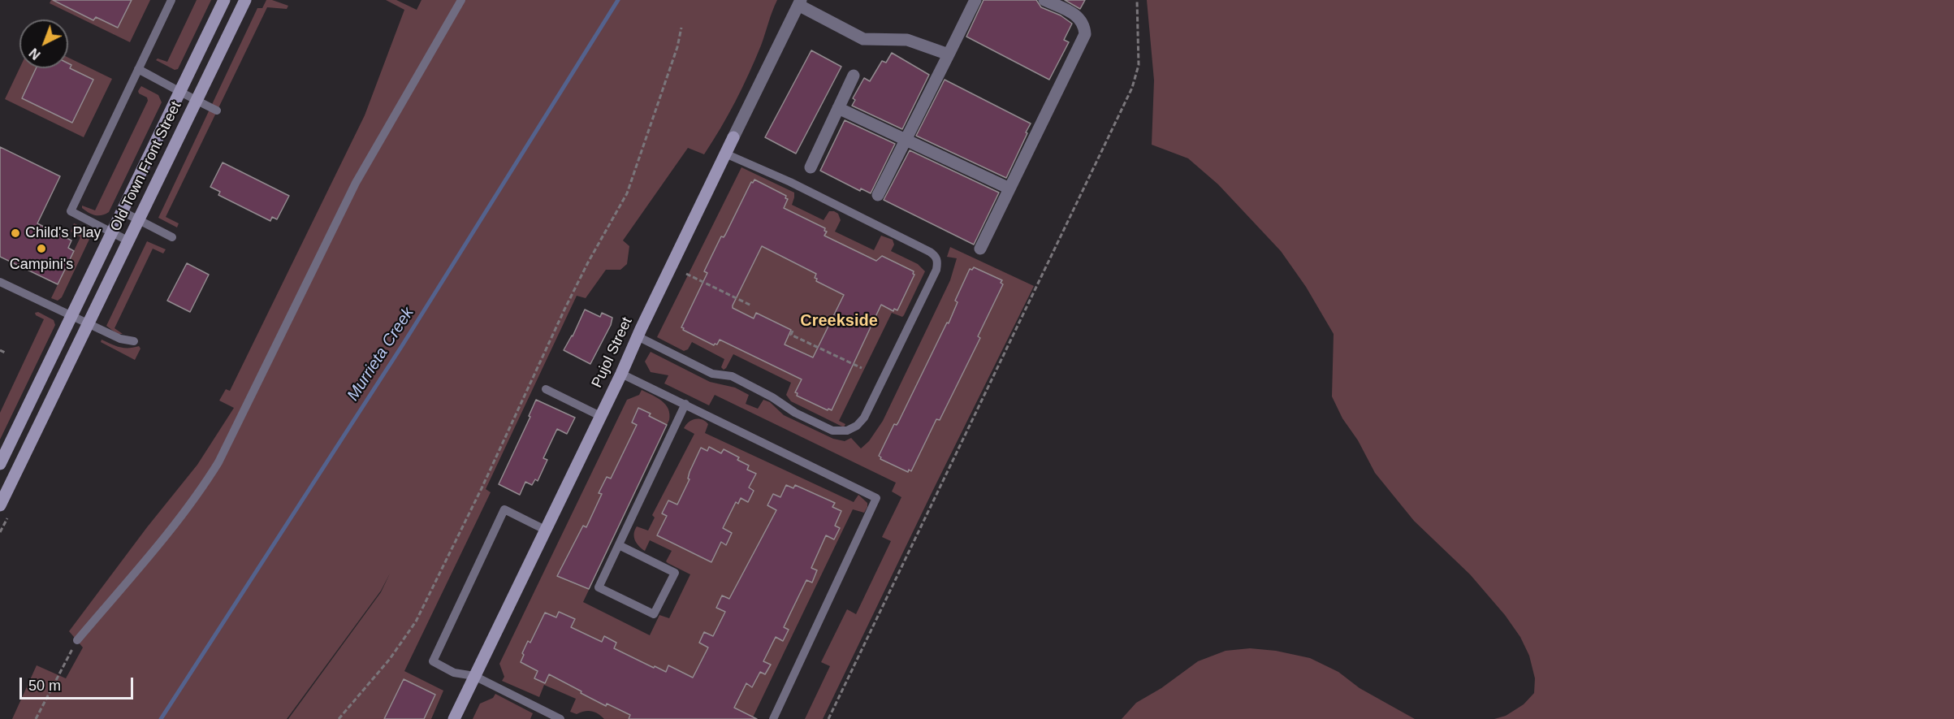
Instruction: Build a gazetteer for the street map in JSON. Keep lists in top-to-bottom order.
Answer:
{
  "streets": {
    "main road": ["Old Town Front Street", "Pujol Street"]
  },
  "districts": ["Creekside"],
  "water": ["Murrieta Creek"],
  "places": ["Child's Play", "Campini's"],
  "scale_bar": "50 m",
  "north": "bottom left"
}
